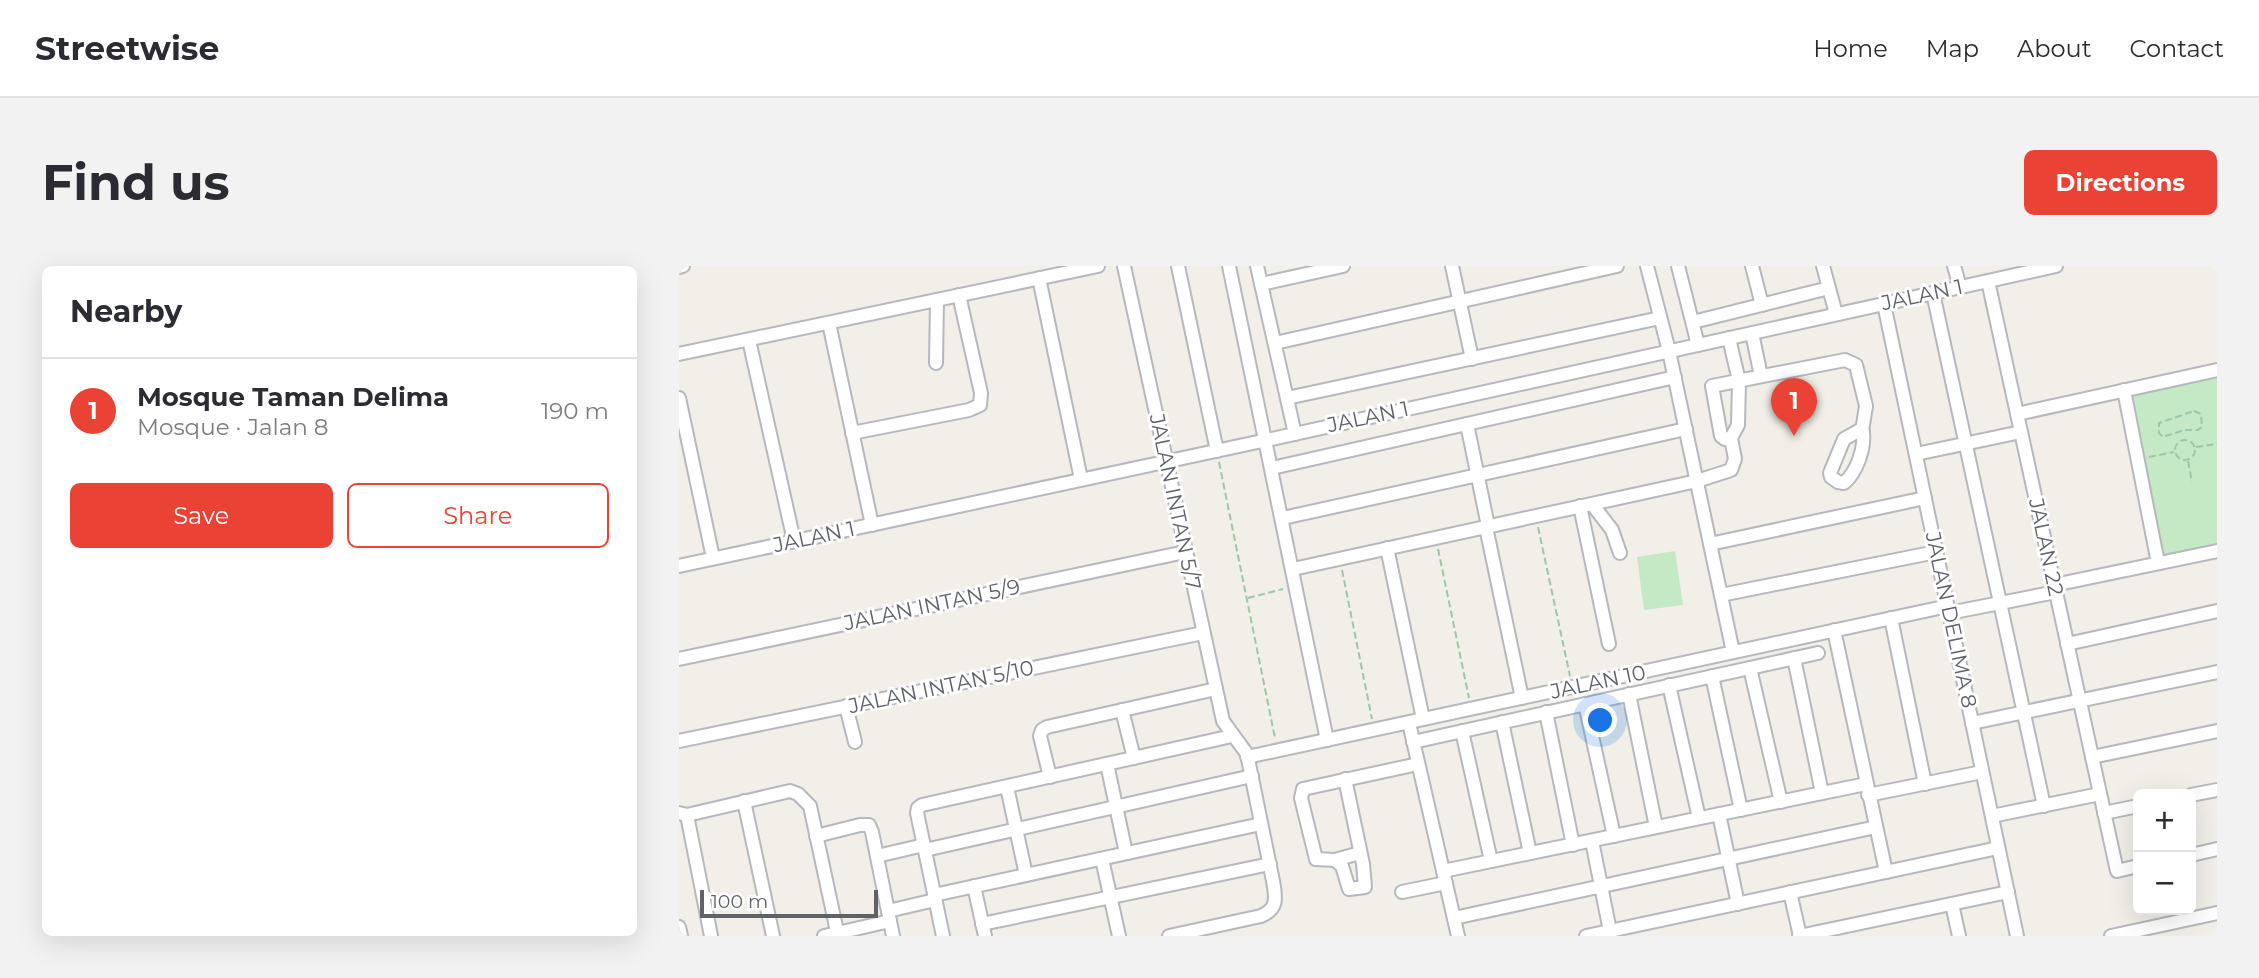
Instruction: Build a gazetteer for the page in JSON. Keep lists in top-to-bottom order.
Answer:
{
  "streets": {
    "street": [
      "JALAN 1",
      "JALAN INTAN 5/7",
      "JALAN 22",
      "JALAN INTAN 5/9",
      "JALAN DELIMA 8",
      "JALAN 10",
      "JALAN INTAN 5/10"
    ]
  },
  "crossings": [
    ["JALAN 1", "JALAN INTAN 5/7"],
    ["JALAN 1", "JALAN 22"],
    ["JALAN 1", "JALAN DELIMA 8"],
    ["JALAN INTAN 5/7", "JALAN INTAN 5/9"],
    ["JALAN INTAN 5/7", "JALAN 10"],
    ["JALAN INTAN 5/7", "JALAN INTAN 5/10"],
    ["JALAN 22", "JALAN 10"],
    ["JALAN DELIMA 8", "JALAN 10"]
  ],
  "scale_bar": "100 m",
  "page": {
    "header": "Streetwise",
    "nav": [
      "Home",
      "Map",
      "About",
      "Contact"
    ],
    "buttons": [
      "Directions",
      ["Save", "Share"]
    ],
    "title": "Find us",
    "heading": "Nearby",
    "list": [
      {
        "mark": "1",
        "name": "Mosque Taman Delima",
        "note": "Mosque · Jalan 8",
        "value": "190 m"
      }
    ],
    "pins": "1",
    "map_buttons": ["+", "−"],
    "scale": "100 m"
  }
}
